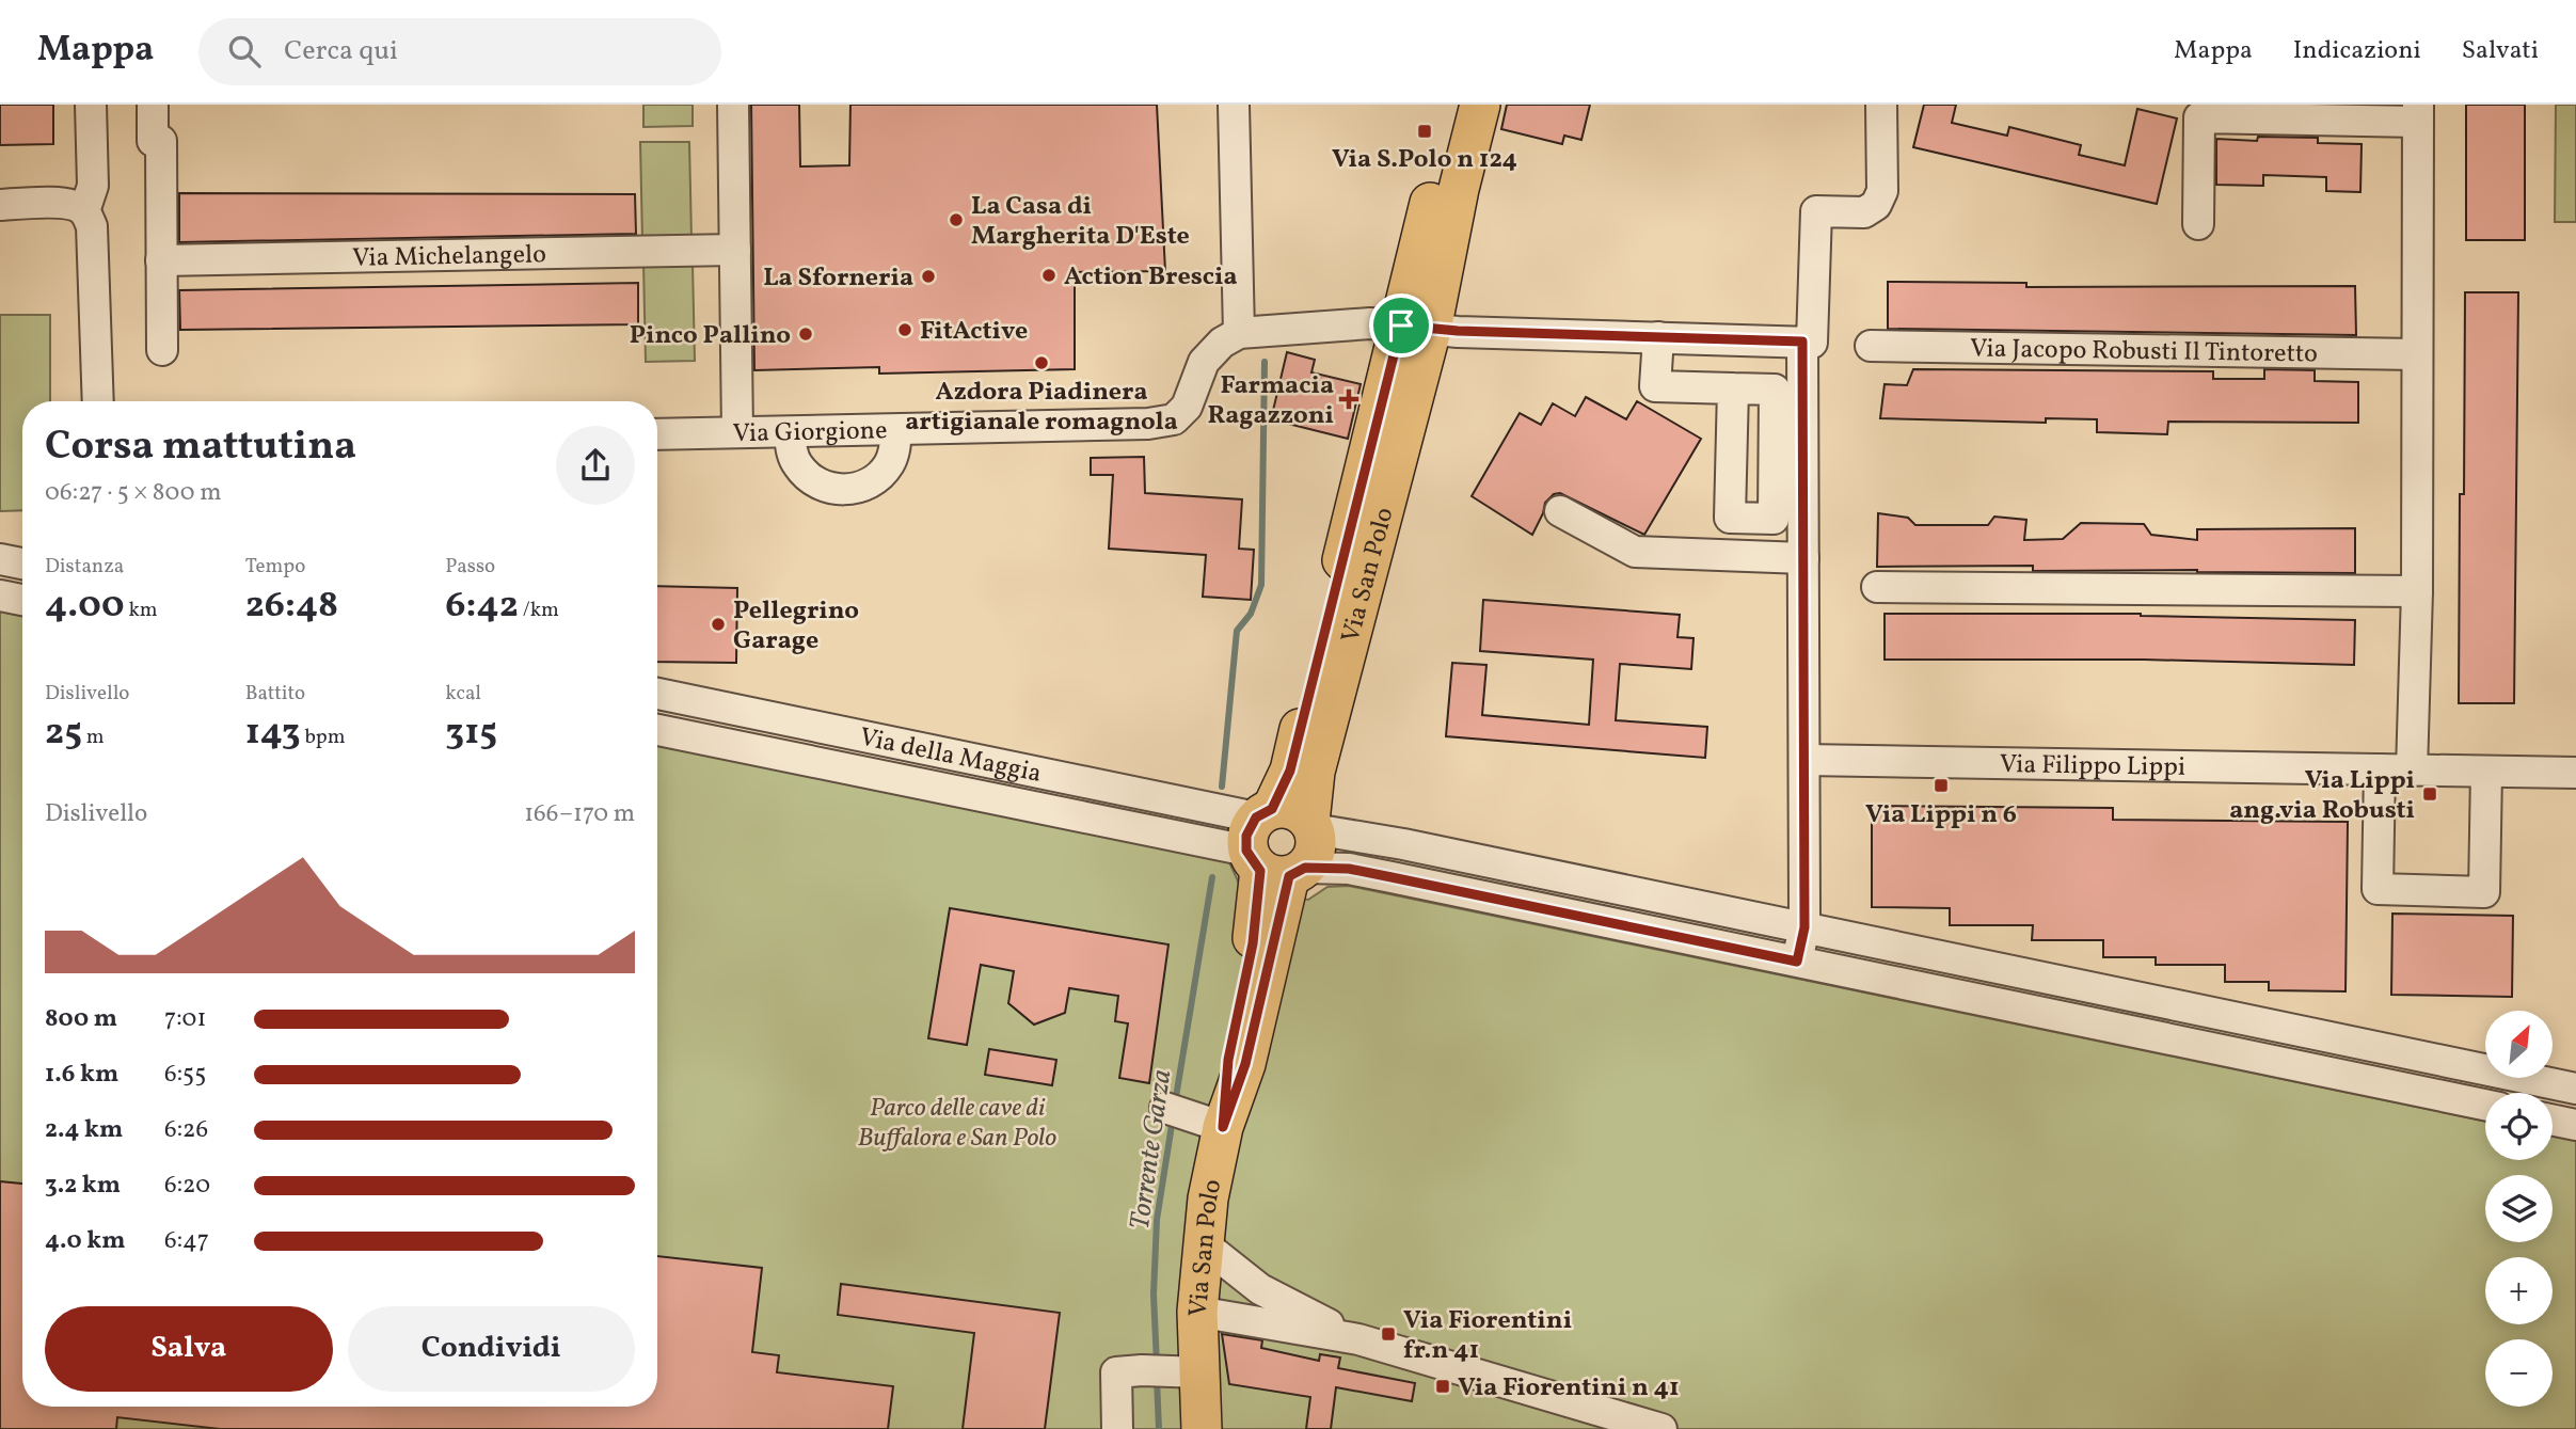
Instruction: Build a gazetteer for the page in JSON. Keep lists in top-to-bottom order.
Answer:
{
  "streets": {
    "main road": ["Via San Polo"],
    "street": [
      "Via Michelangelo",
      "Via Jacopo Robusti Il Tintoretto",
      "Via Giorgione",
      "Via della Maggia",
      "Via Filippo Lippi"
    ]
  },
  "crossings": [
    ["Via San Polo", "Via della Maggia"]
  ],
  "water": ["Torrente Garza"],
  "parks": ["Parco delle cave di Buffalora e San Polo"],
  "places": {
    "transit": [
      "Via S.Polo n 124",
      "Via Lippi n 6",
      "Via Lippi ang.via Robusti",
      "Via Fiorentini fr.n 41",
      "Via Fiorentini n 41"
    ],
    "other": [
      "La Casa di Margherita D'Este",
      "Action Brescia",
      "La Sforneria",
      "FitActive",
      "Pinco Pallino",
      "Azdora Piadinera artigianale romagnola",
      "Pellegrino Garage"
    ],
    "health": ["Farmacia Ragazzoni"]
  },
  "north": "top right",
  "page": {
    "header": "Mappa",
    "search": "Cerca qui",
    "nav": ["Mappa", "Indicazioni", "Salvati"],
    "heading": ["Corsa mattutina", "06:27 · 5 × 800 m"],
    "stats": [
      ["Distanza", "4.00 km"],
      ["Tempo", "26:48"],
      ["Passo", "6:42 /km"],
      ["Dislivello", "25 m"],
      ["Battito", "143 bpm"],
      ["kcal", "315"]
    ],
    "chart": ["Dislivello", "166–170 m"],
    "list": [
      {
        "name": "800 m",
        "note": "7:01"
      },
      {
        "name": "1.6 km",
        "note": "6:55"
      },
      {
        "name": "2.4 km",
        "note": "6:26"
      },
      {
        "name": "3.2 km",
        "note": "6:20"
      },
      {
        "name": "4.0 km",
        "note": "6:47"
      }
    ],
    "map_buttons": ["+", "−"],
    "buttons": ["Salva", "Condividi"]
  }
}
